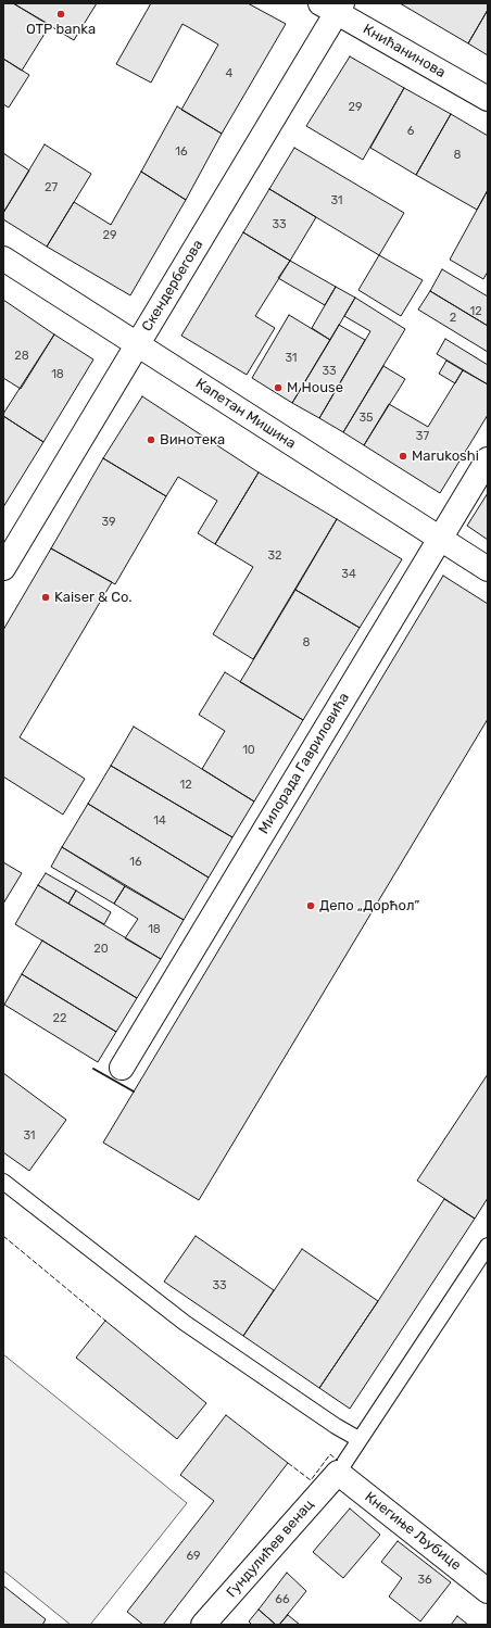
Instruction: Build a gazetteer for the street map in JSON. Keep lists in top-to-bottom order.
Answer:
{
  "streets": {
    "street": [
      "Книћанинова",
      "Скендербегова",
      "Капетан Мишина",
      "Милорада Гавриловића",
      "Кнегиње Љубице",
      "Гундулићев венац"
    ]
  },
  "crossings": [
    ["Книћанинова", "Скендербегова"],
    ["Скендербегова", "Капетан Мишина"],
    ["Капетан Мишина", "Милорада Гавриловића"],
    ["Кнегиње Љубице", "Гундулићев венац"]
  ],
  "places": [
    "OTP banka",
    "M House",
    "Винотека",
    "Marukoshi",
    "Kaiser & Co.",
    "Депо „Дорћол”"
  ],
  "house_numbers": [
    "4",
    "29",
    "6",
    "16",
    "8",
    "27",
    "31",
    "33",
    "29",
    "12",
    "2",
    "28",
    "31",
    "33",
    "18",
    "35",
    "37",
    "39",
    "32",
    "34",
    "8",
    "10",
    "12",
    "14",
    "16",
    "18",
    "20",
    "22",
    "31",
    "33",
    "69",
    "36",
    "66"
  ]
}
